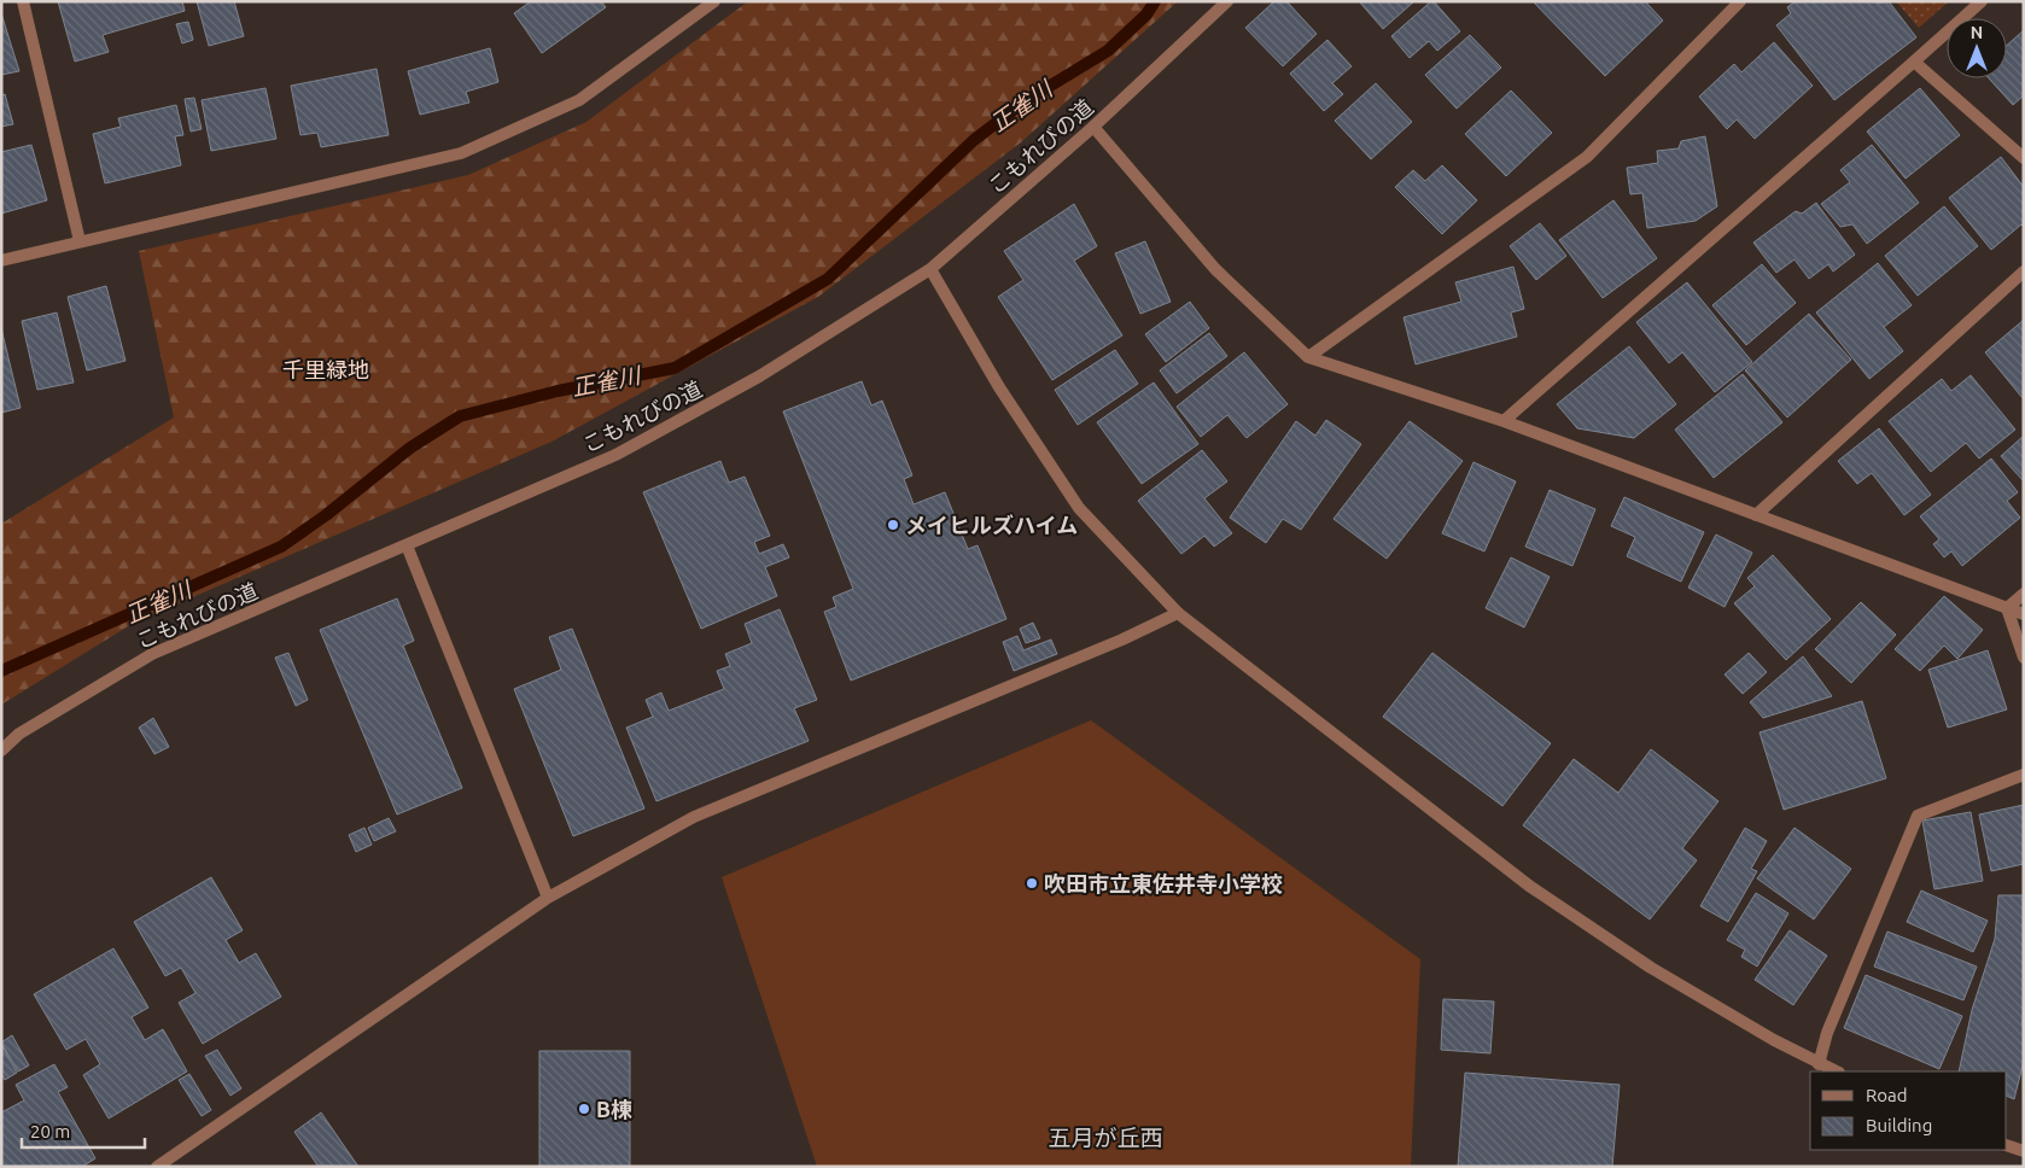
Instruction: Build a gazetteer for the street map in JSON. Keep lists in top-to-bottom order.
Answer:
{
  "streets": {
    "street": ["こもれびの道"]
  },
  "districts": ["五月が丘西"],
  "water": ["正雀川"],
  "parks": ["千里緑地"],
  "places": ["メイヒルズハイム", "吹田市立東佐井寺小学校", "B棟"],
  "legend": ["Road", "Building"],
  "scale_bar": "20 m",
  "north": "top"
}
